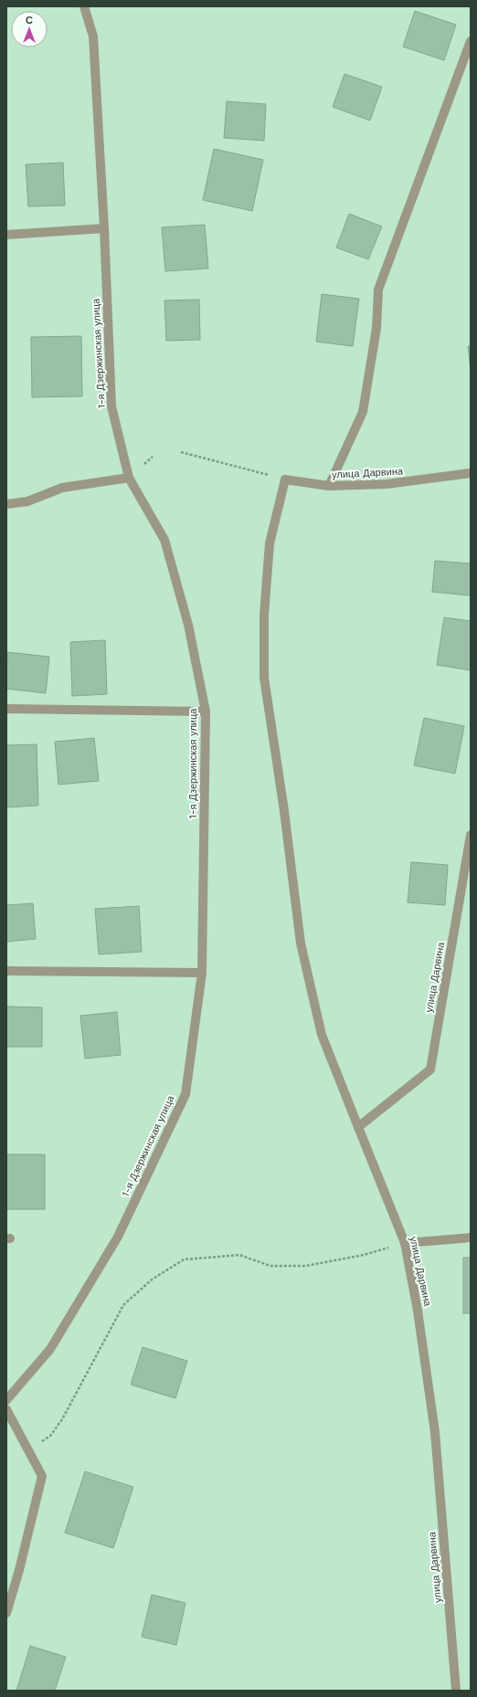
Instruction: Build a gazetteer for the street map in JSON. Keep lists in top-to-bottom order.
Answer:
{
  "streets": {
    "street": ["1-я Дзержинская улица", "улица Дарвина"]
  },
  "north": "top"
}
